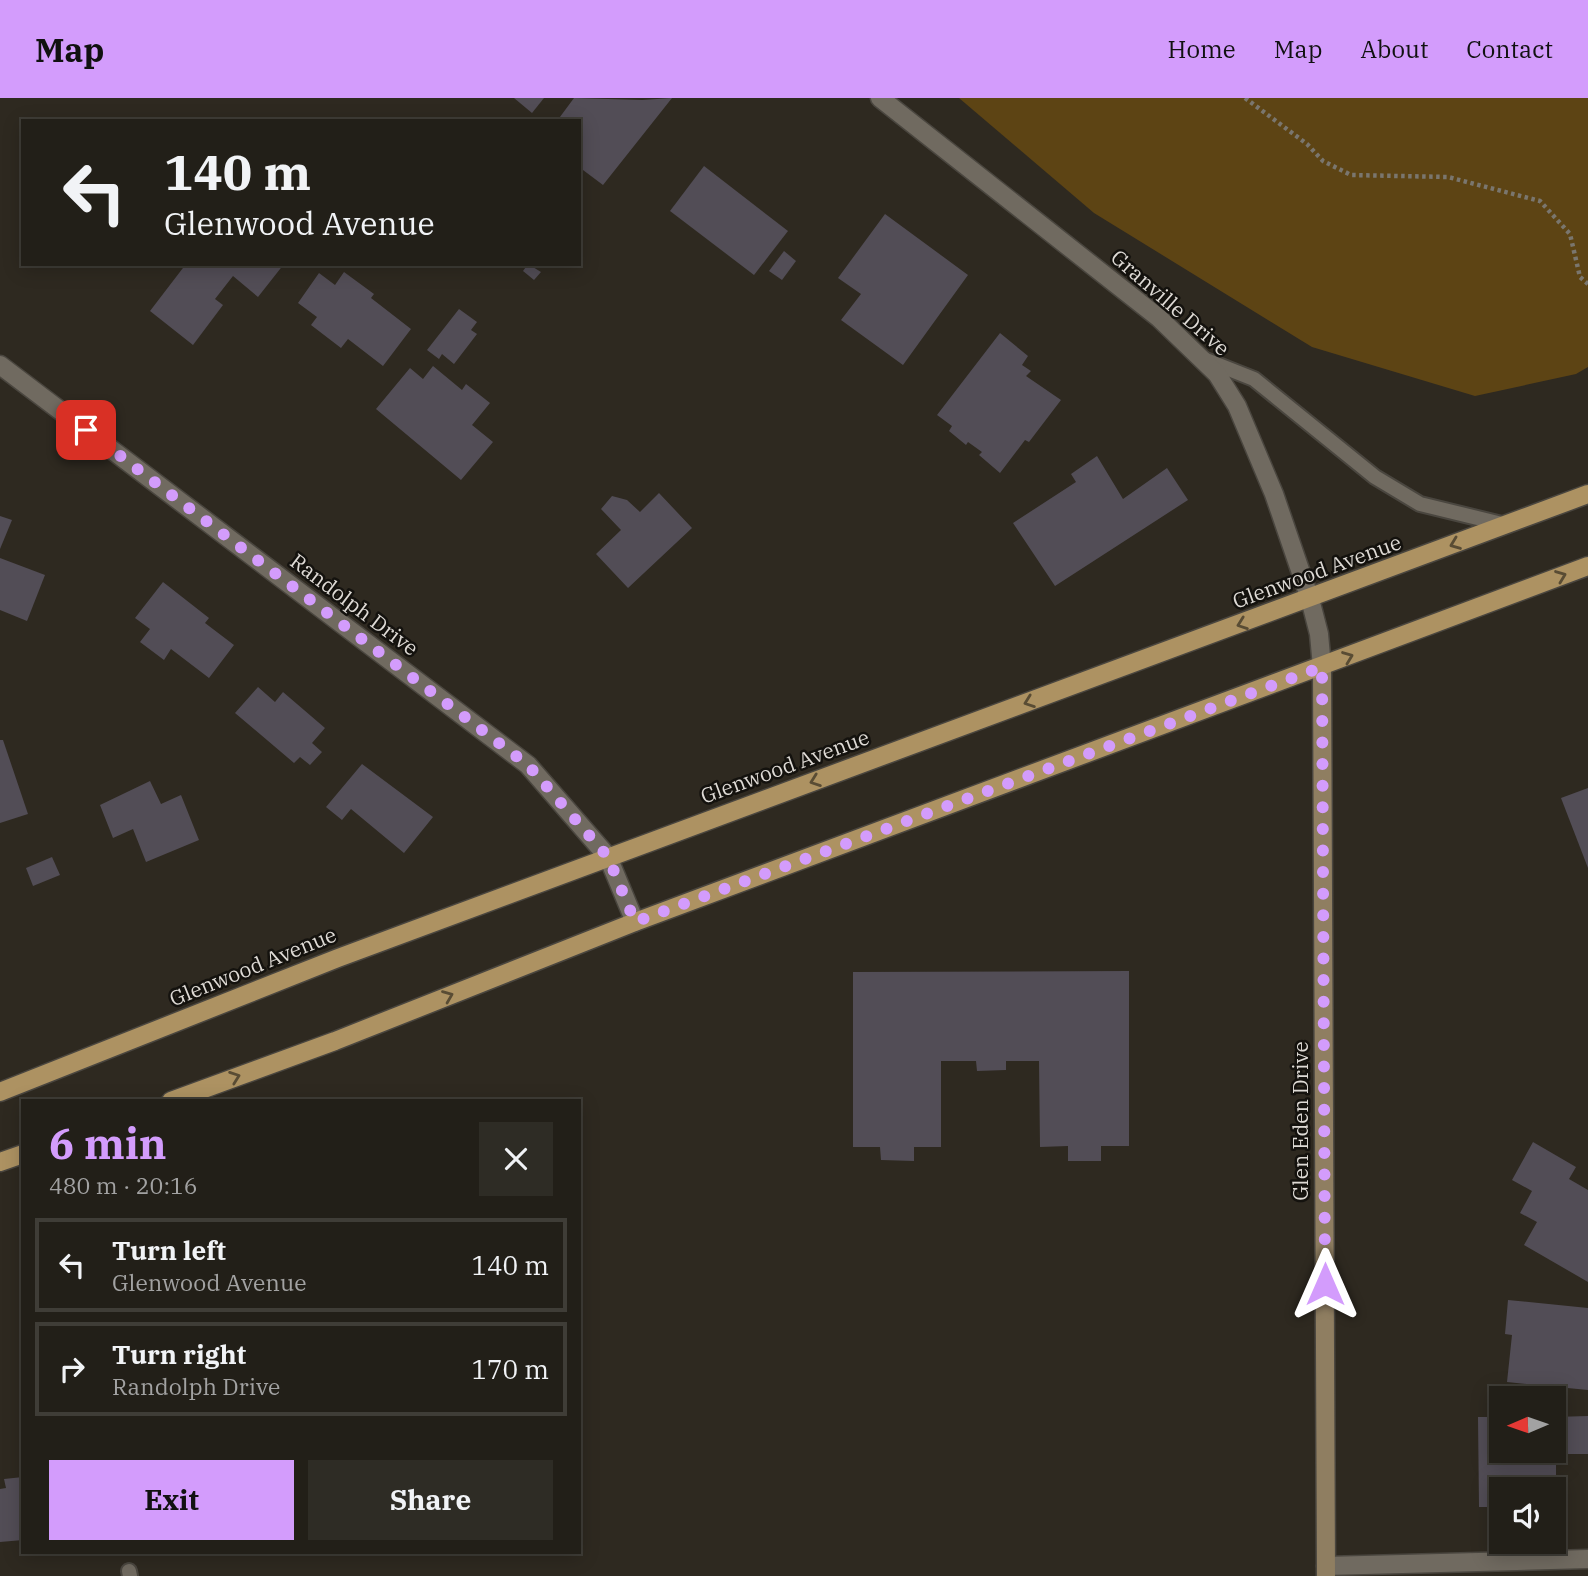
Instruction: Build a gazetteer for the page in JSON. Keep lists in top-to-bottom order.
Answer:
{
  "streets": {
    "main road": ["Glenwood Avenue", "Glen Eden Drive"],
    "street": ["Granville Drive", "Randolph Drive"]
  },
  "crossings": [
    ["Granville Drive", "Glenwood Avenue"],
    ["Granville Drive", "Glen Eden Drive"],
    ["Glenwood Avenue", "Randolph Drive"]
  ],
  "north": "left",
  "page": {
    "header": "Map",
    "nav": [
      "Home",
      "Map",
      "About",
      "Contact"
    ],
    "turn": ["140 m", "Glenwood Avenue"],
    "heading": ["6 min", "480 m · 20:16"],
    "list": [
      {
        "name": "Turn left",
        "note": "Glenwood Avenue",
        "value": "140 m"
      },
      {
        "name": "Turn right",
        "note": "Randolph Drive",
        "value": "170 m"
      }
    ],
    "buttons": ["Exit", "Share"]
  }
}
